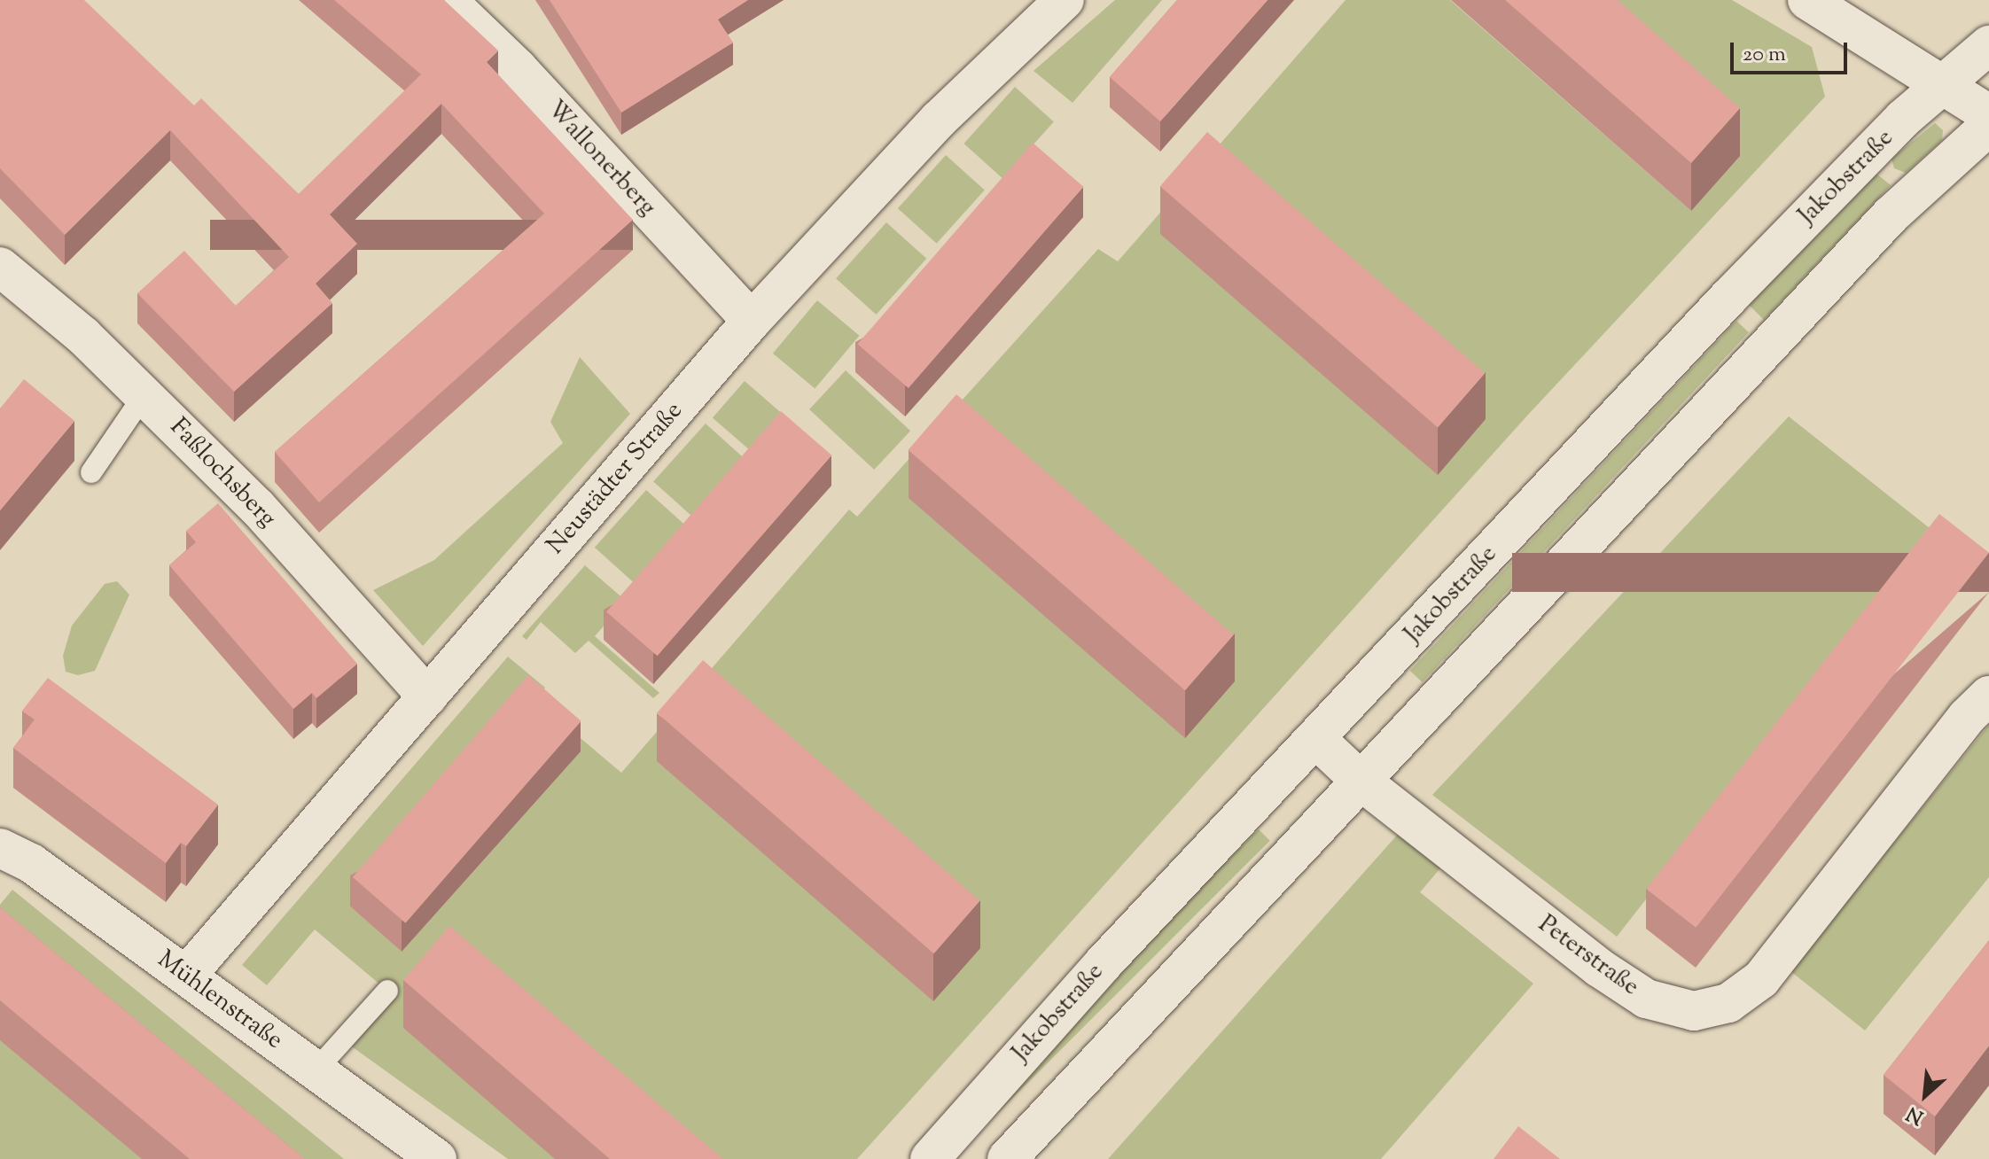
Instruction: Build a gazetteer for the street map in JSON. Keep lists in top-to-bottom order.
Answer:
{
  "streets": {
    "street": [
      "Wallonerberg",
      "Jakobstraße",
      "Faßlochsberg",
      "Neustädter Straße",
      "Peterstraße",
      "Mühlenstraße"
    ]
  },
  "crossings": [
    ["Wallonerberg", "Neustädter Straße"],
    ["Jakobstraße", "Peterstraße"],
    ["Faßlochsberg", "Neustädter Straße"],
    ["Neustädter Straße", "Mühlenstraße"]
  ],
  "scale_bar": "20 m",
  "north": "bottom left"
}
